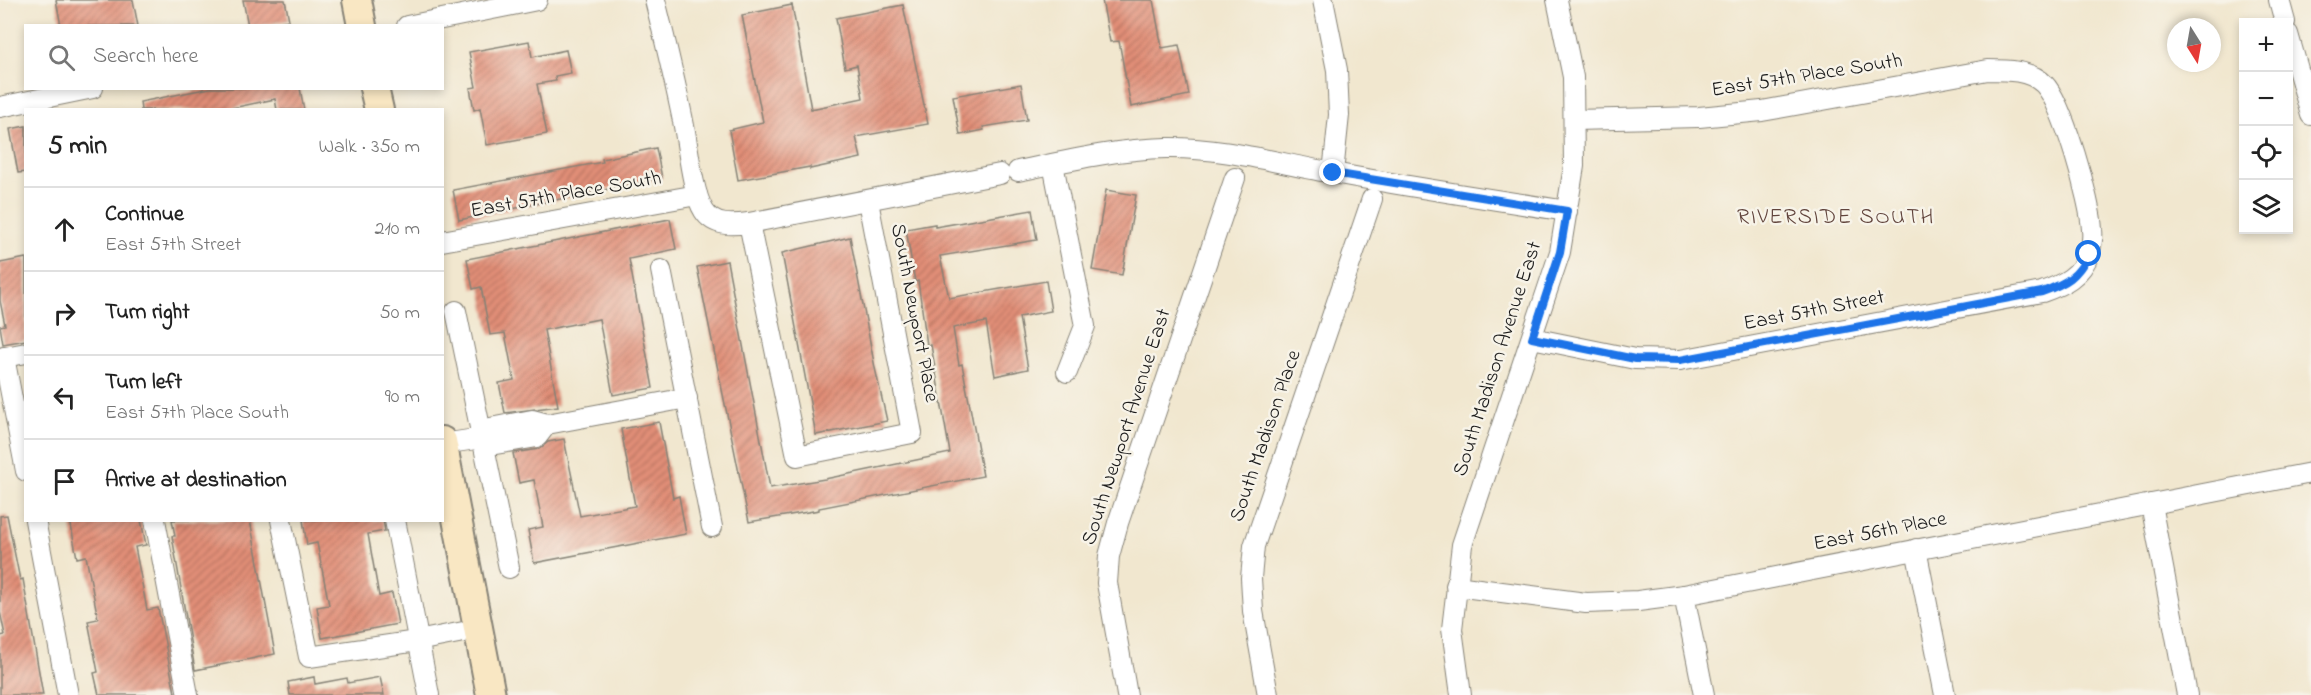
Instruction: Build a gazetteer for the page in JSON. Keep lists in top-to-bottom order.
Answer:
{
  "streets": {
    "street": [
      "East 57th Place South",
      "East 57th Street",
      "South Newport Place",
      "South Madison Avenue East",
      "South Newport Avenue East",
      "South Madison Place",
      "East 56th Place"
    ]
  },
  "crossings": [
    ["East 57th Place South", "East 57th Street"],
    ["East 57th Place South", "South Madison Avenue East"],
    ["East 57th Street", "South Madison Avenue East"],
    ["South Madison Avenue East", "East 56th Place"]
  ],
  "districts": ["RIVERSIDE SOUTH"],
  "north": "bottom",
  "page": {
    "map_buttons": ["+", "−"],
    "search": "Search here",
    "heading": ["5 min", "Walk · 350 m"],
    "list": [
      ["Continue", "East 57th Street", "210 m"],
      ["Turn right", "50 m"],
      ["Turn left", "East 57th Place South", "90 m"],
      "Arrive at destination"
    ]
  }
}
